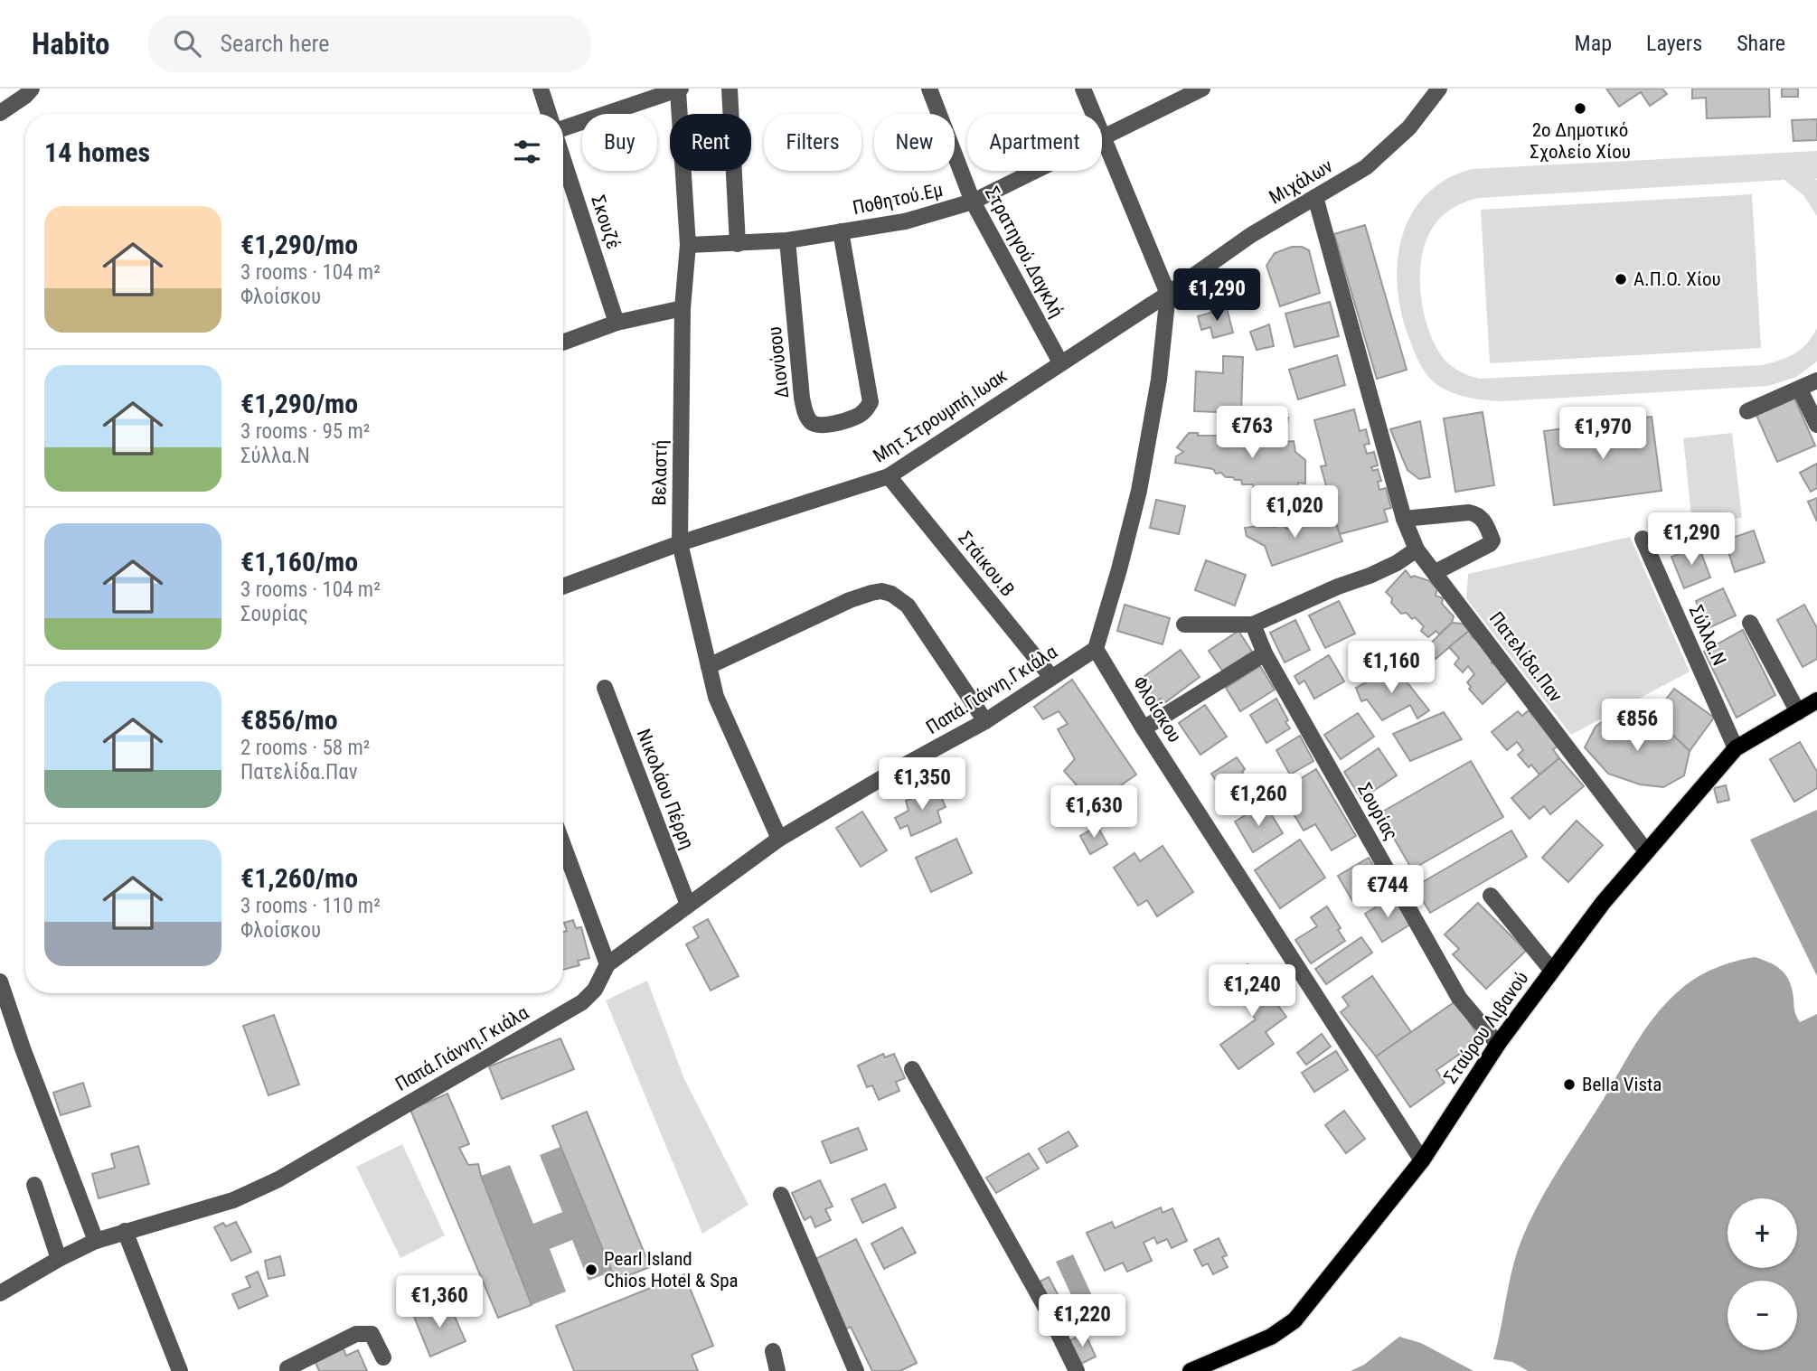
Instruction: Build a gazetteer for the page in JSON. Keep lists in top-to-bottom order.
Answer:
{
  "streets": {
    "main road": ["Σταύρου Λιβανού"],
    "street": [
      "Μιχάλων",
      "Ποθητού.Εμ",
      "Σκουζέ",
      "Στρατηγού.Δαγκλή",
      "Διονύσου",
      "Μητ.Στρουμπή.Ιωακ",
      "Βελαστή",
      "Στάικου.Β",
      "Σύλλα.Ν",
      "Πατελίδα.Παν",
      "Παπά.Γιάννη.Γκιάλα",
      "Φλοίσκου",
      "Νικολάου Πέρρη",
      "Σουρίας"
    ]
  },
  "crossings": [
    ["Μιχάλων", "Μητ.Στρουμπή.Ιωακ"],
    ["Μιχάλων", "Πατελίδα.Παν"],
    ["Ποθητού.Εμ", "Στρατηγού.Δαγκλή"],
    ["Ποθητού.Εμ", "Διονύσου"],
    ["Ποθητού.Εμ", "Βελαστή"],
    ["Στρατηγού.Δαγκλή", "Μητ.Στρουμπή.Ιωακ"],
    ["Μητ.Στρουμπή.Ιωακ", "Βελαστή"],
    ["Μητ.Στρουμπή.Ιωακ", "Στάικου.Β"],
    ["Βελαστή", "Παπά.Γιάννη.Γκιάλα"],
    ["Στάικου.Β", "Παπά.Γιάννη.Γκιάλα"],
    ["Σύλλα.Ν", "Σταύρου Λιβανού"],
    ["Πατελίδα.Παν", "Σταύρου Λιβανού"],
    ["Παπά.Γιάννη.Γκιάλα", "Φλοίσκου"],
    ["Παπά.Γιάννη.Γκιάλα", "Νικολάου Πέρρη"],
    ["Φλοίσκου", "Σταύρου Λιβανού"],
    ["Σουρίας", "Σταύρου Λιβανού"]
  ],
  "places": [
    "2o Δημοτικό Σχολείο Χίου",
    "Α.Π.Ο. Χίου",
    "Bella Vista",
    "Pearl Island Chios Hotel & Spa"
  ],
  "page": {
    "header": "Habito",
    "search": "Search here",
    "nav": ["Map", "Layers", "Share"],
    "chip": [
      "Buy",
      "Rent",
      "Filters",
      "New",
      "Apartment"
    ],
    "heading": "14 homes",
    "list": [
      {
        "name": "€1,290/mo",
        "note": "3 rooms · 104 m² · Φλοίσκου"
      },
      {
        "name": "€1,290/mo",
        "note": "3 rooms · 95 m² · Σύλλα.Ν"
      },
      {
        "name": "€1,160/mo",
        "note": "3 rooms · 104 m² · Σουρίας"
      },
      {
        "name": "€856/mo",
        "note": "2 rooms · 58 m² · Πατελίδα.Παν"
      },
      {
        "name": "€1,260/mo",
        "note": "3 rooms · 110 m² · Φλοίσκου"
      }
    ],
    "price": [
      "€1,290",
      "€763",
      "€1,970",
      "€1,020",
      "€1,290",
      "€1,160",
      "€856",
      "€1,350",
      "€1,260",
      "€1,630",
      "€744",
      "€1,240",
      "€1,360",
      "€1,220"
    ],
    "map_buttons": ["+", "−"]
  }
}
